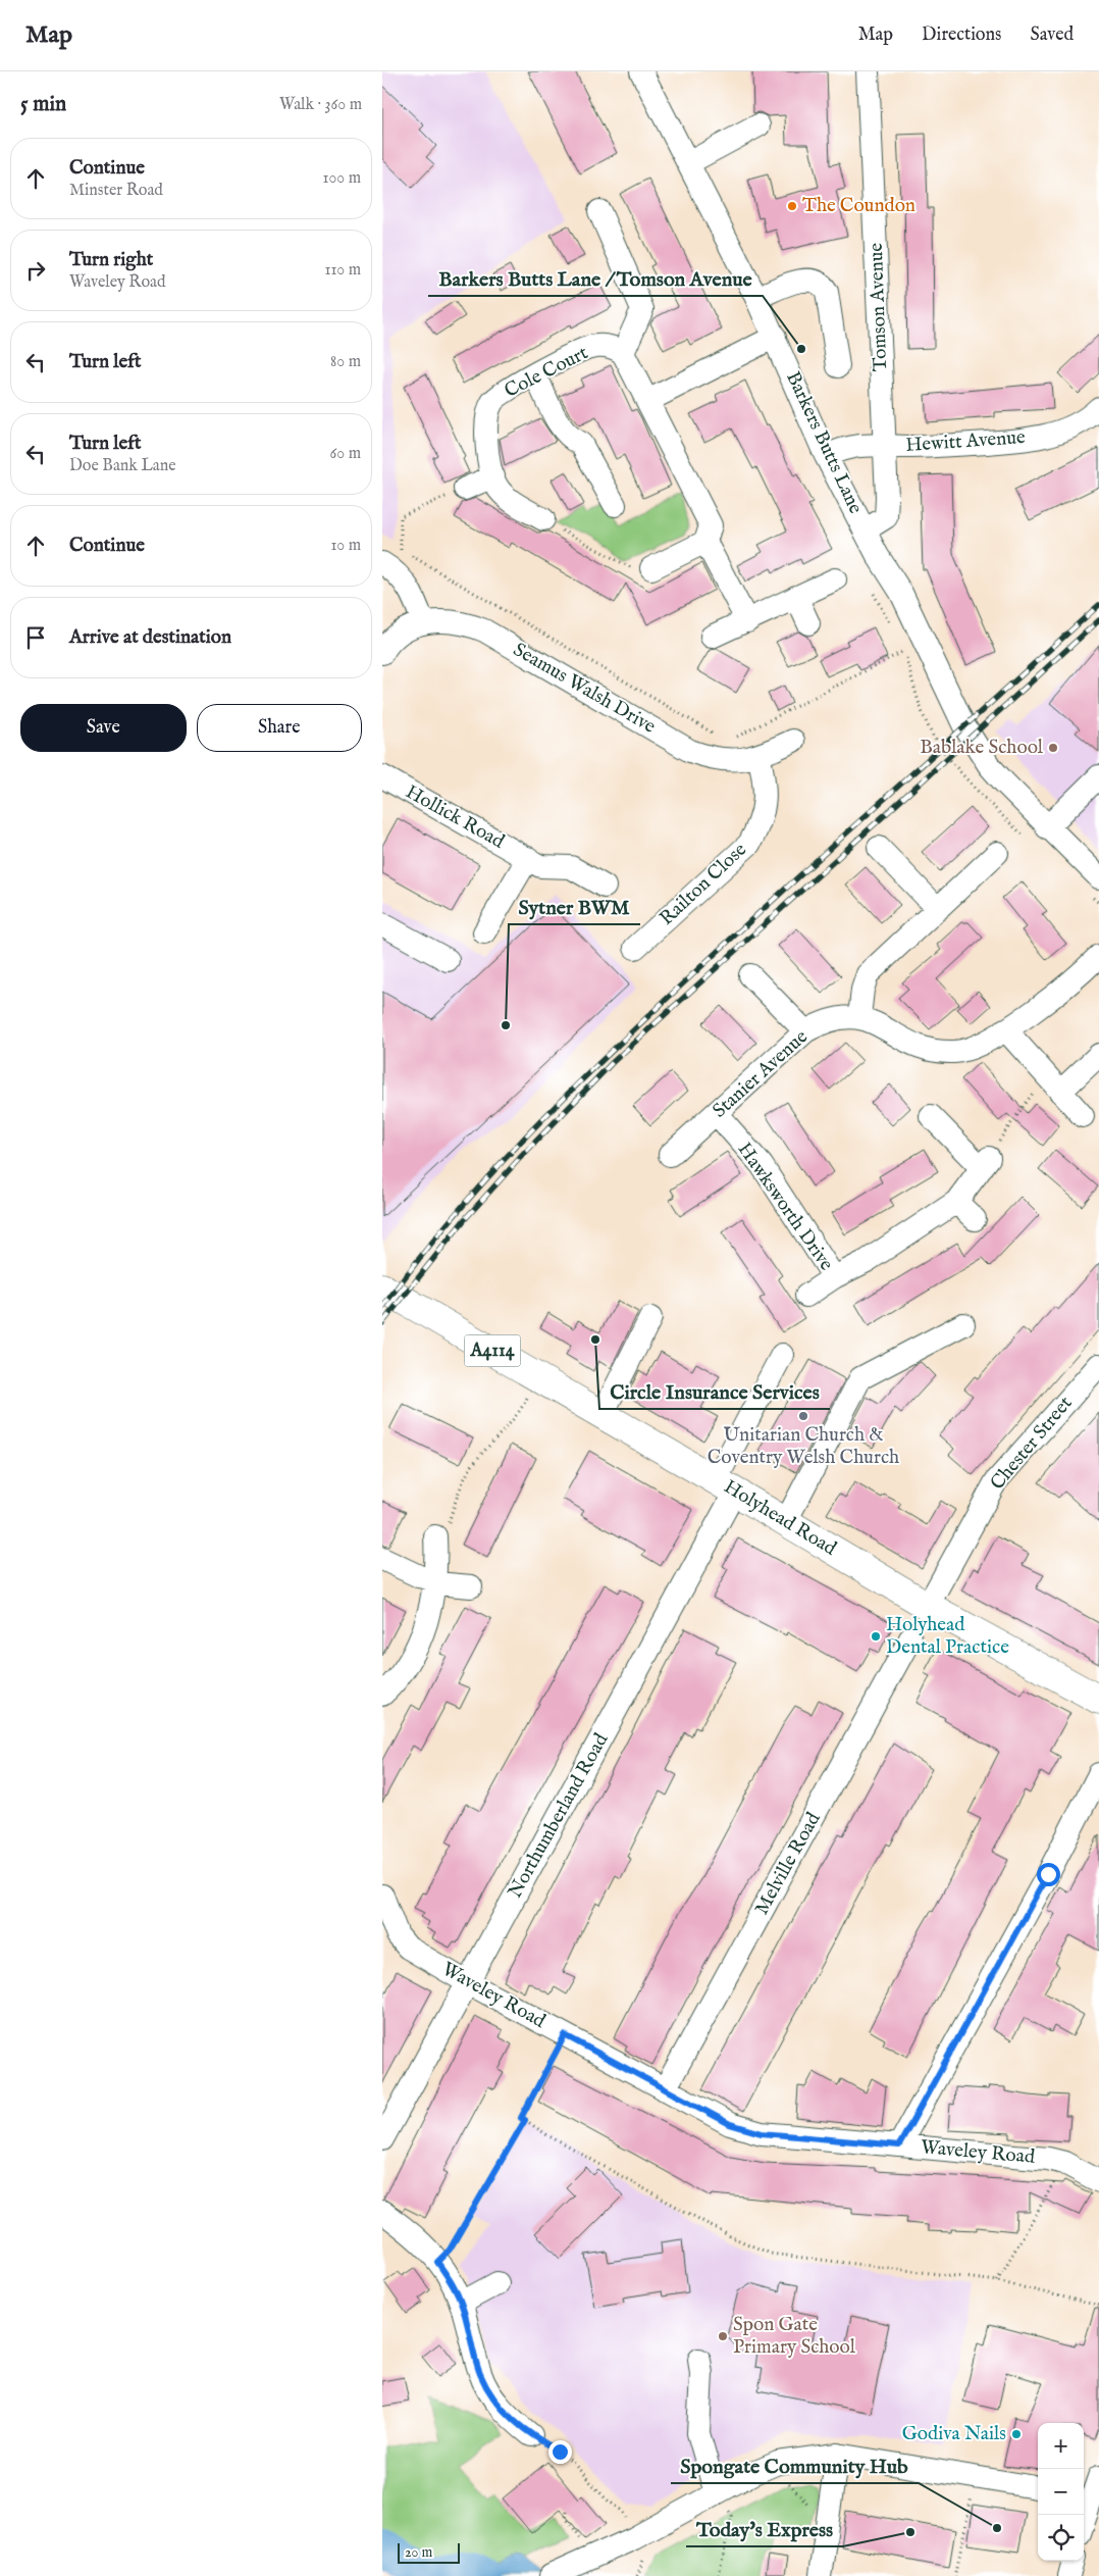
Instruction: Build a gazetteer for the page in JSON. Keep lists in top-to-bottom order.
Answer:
{
  "streets": {
    "highway": ["A4114", "Holyhead Road"],
    "street": [
      "Tomson Avenue",
      "Cole Court",
      "Hewitt Avenue",
      "Barkers Butts Lane",
      "Seamus Walsh Drive",
      "Hollick Road",
      "Railton Close",
      "Stanier Avenue",
      "Hawksworth Drive",
      "Chester Street",
      "Northumberland Road",
      "Melville Road",
      "Waveley Road"
    ]
  },
  "crossings": [
    ["Tomson Avenue", "Hewitt Avenue"],
    ["Tomson Avenue", "Barkers Butts Lane"],
    ["Hewitt Avenue", "Barkers Butts Lane"],
    ["Seamus Walsh Drive", "Railton Close"],
    ["Stanier Avenue", "Hawksworth Drive"],
    ["Chester Street", "Holyhead Road"],
    ["Holyhead Road", "Northumberland Road"],
    ["Northumberland Road", "Waveley Road"],
    ["Melville Road", "Waveley Road"]
  ],
  "places": [
    "The Coundon",
    "Barkers Butts Lane / Tomson Avenue",
    "Bablake School",
    "Sytner BWM",
    "Circle Insurance Services",
    "Unitarian Church & Coventry Welsh Church",
    "Holyhead Dental Practice",
    "Spon Gate Primary School",
    "Godiva Nails",
    "Spongate Community Hub",
    "Today's Express"
  ],
  "scale_bar": "20 m",
  "page": {
    "header": "Map",
    "nav": ["Map", "Directions", "Saved"],
    "heading": ["5 min", "Walk · 360 m"],
    "list": [
      ["Continue", "Minster Road", "100 m"],
      ["Turn right", "Waveley Road", "110 m"],
      ["Turn left", "80 m"],
      ["Turn left", "Doe Bank Lane", "60 m"],
      ["Continue", "10 m"],
      "Arrive at destination"
    ],
    "buttons": ["Save", "Share"],
    "map_buttons": ["+", "−"],
    "scale": "20 m"
  }
}
